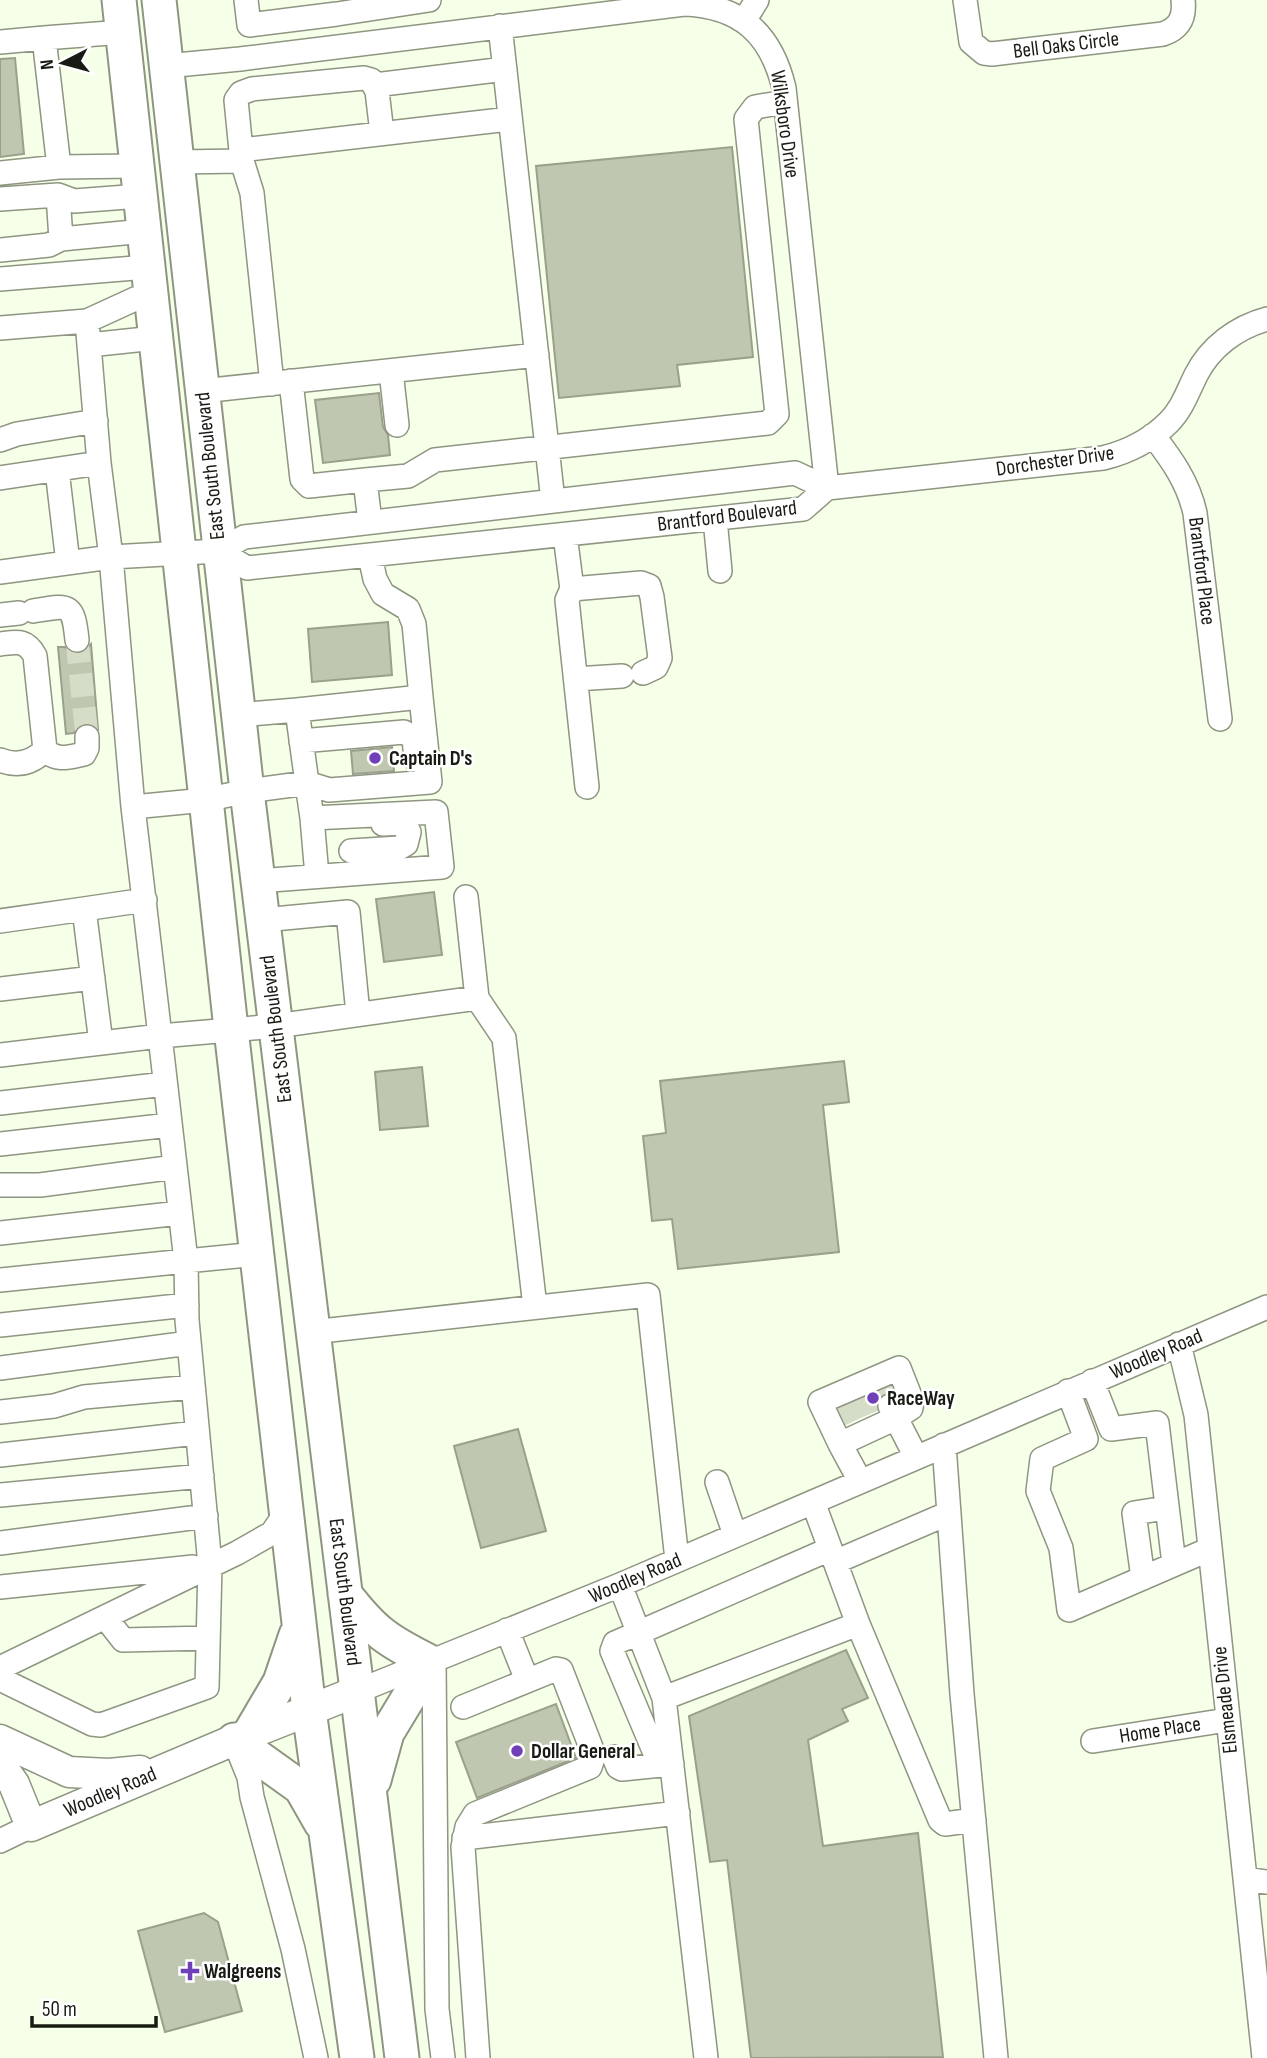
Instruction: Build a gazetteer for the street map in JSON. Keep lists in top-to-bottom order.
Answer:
{
  "streets": {
    "highway": ["East South Boulevard"],
    "main road": ["Woodley Road"],
    "street": [
      "Bell Oaks Circle",
      "Wilksboro Drive",
      "Dorchester Drive",
      "Brantford Boulevard",
      "Brantford Place",
      "Elsmeade Drive",
      "Home Place"
    ]
  },
  "crossings": [
    ["Wilksboro Drive", "Dorchester Drive"],
    ["Wilksboro Drive", "East South Boulevard"],
    ["Wilksboro Drive", "Brantford Boulevard"],
    ["Dorchester Drive", "Brantford Boulevard"],
    ["Dorchester Drive", "Brantford Place"],
    ["East South Boulevard", "Brantford Boulevard"],
    ["East South Boulevard", "Woodley Road"],
    ["Woodley Road", "Elsmeade Drive"],
    ["Elsmeade Drive", "Home Place"]
  ],
  "places": {
    "other": ["Captain D's", "RaceWay", "Dollar General"],
    "health": ["Walgreens"]
  },
  "scale_bar": "50 m",
  "north": "left"
}
